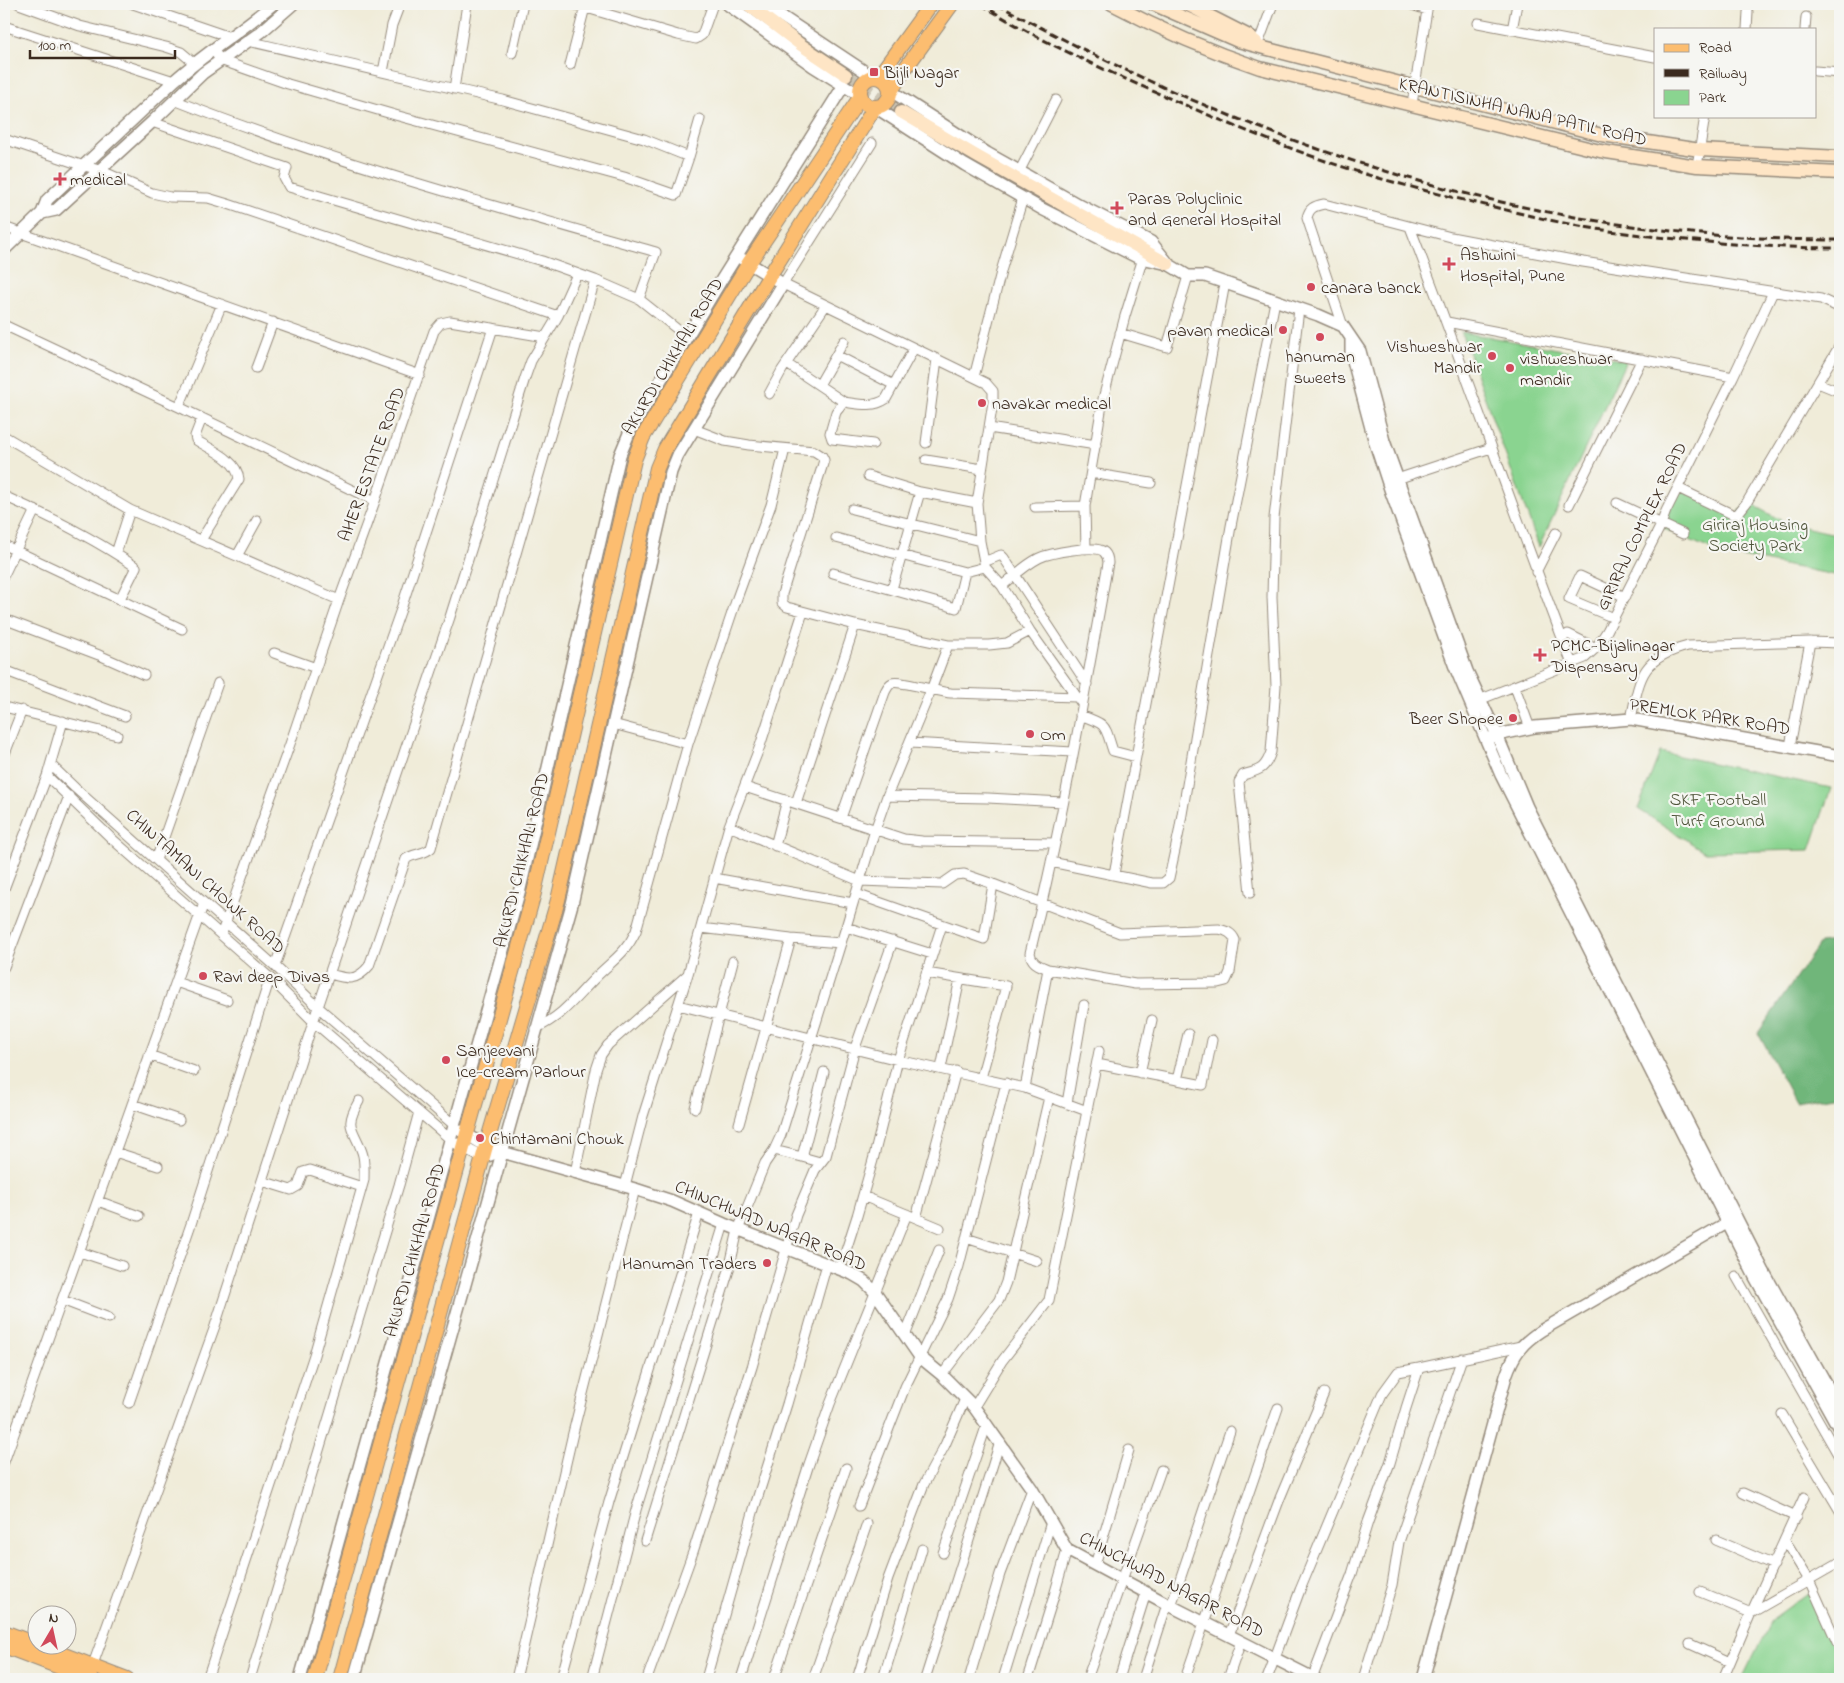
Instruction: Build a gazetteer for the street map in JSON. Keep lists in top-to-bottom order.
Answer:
{
  "streets": {
    "main road": ["KRANTISINHA NANA PATIL ROAD", "AKURDI CHIKHALI ROAD"],
    "street": [
      "AHER ESTATE ROAD",
      "GIRIRAJ COMPLEX ROAD",
      "PREMLOK PARK ROAD",
      "CHINTAMANI CHOWK ROAD",
      "CHINCHWAD NAGAR ROAD"
    ]
  },
  "crossings": [
    ["AKURDI CHIKHALI ROAD", "CHINTAMANI CHOWK ROAD"],
    ["AHER ESTATE ROAD", "CHINTAMANI CHOWK ROAD"],
    ["CHINTAMANI CHOWK ROAD", "CHINCHWAD NAGAR ROAD"]
  ],
  "parks": ["Giriraj Housing Society Park", "SKF Football Turf Ground"],
  "places": {
    "transit": ["Bijli Nagar"],
    "health": [
      "medical",
      "Paras Polyclinic and General Hospital",
      "Ashwini Hospital, Pune",
      "PCMC-Bijalinagar Dispensary"
    ],
    "other": [
      "canara banck",
      "pavan medical",
      "hanuman sweets",
      "Vishweshwar Mandir",
      "vishweshwar mandir",
      "navakar medical",
      "Beer Shopee",
      "Om",
      "Ravi deep Divas",
      "Sanjeevani Ice-cream Parlour",
      "Chintamani Chowk",
      "Hanuman Traders"
    ]
  },
  "legend": ["Road", "Railway", "Park"],
  "scale_bar": "100 m",
  "north": "top"
}
